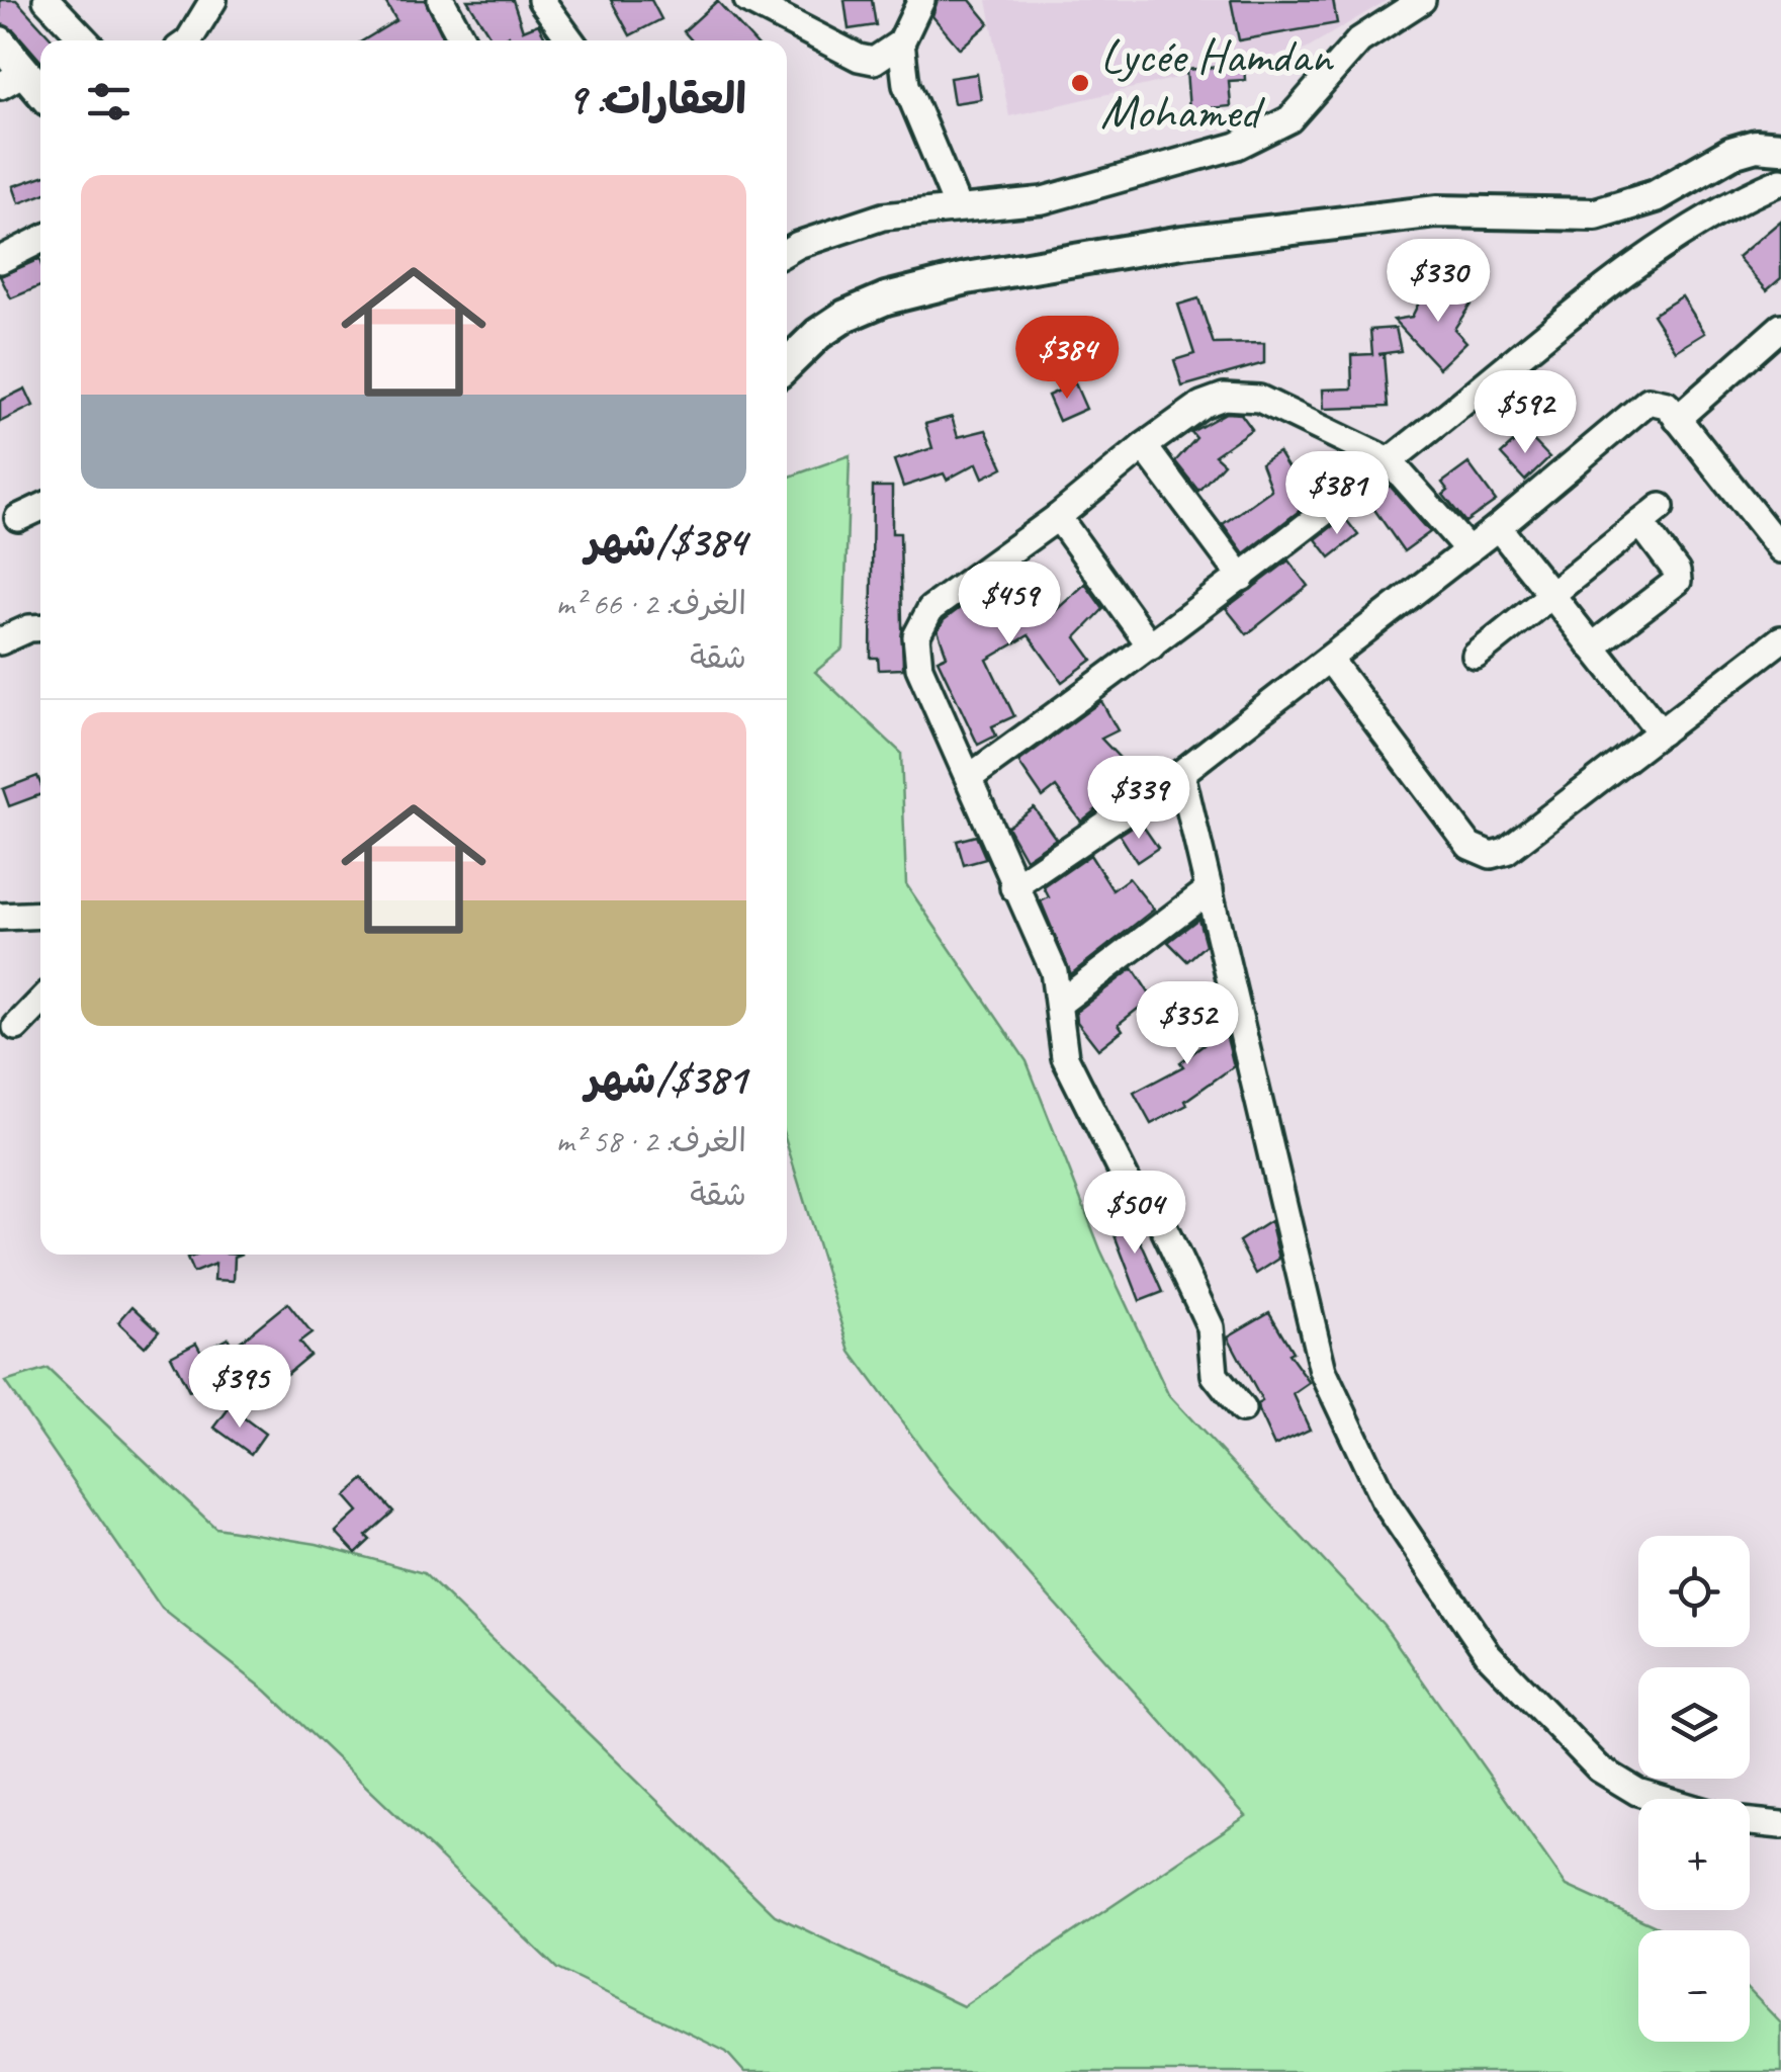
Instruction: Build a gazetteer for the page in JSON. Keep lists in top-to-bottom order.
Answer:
{
  "places": ["Lycée Hamdan Mohamed"],
  "page": {
    "heading": "العقارات: 9",
    "list": [
      {
        "name": "$384/شهر",
        "note": "الغرف: 2 · 66 m² · شقة"
      },
      {
        "name": "$381/شهر",
        "note": "الغرف: 2 · 58 m² · شقة"
      }
    ],
    "price": [
      "$330",
      "$384",
      "$592",
      "$381",
      "$459",
      "$339",
      "$352",
      "$504",
      "$395"
    ],
    "map_buttons": ["+", "−"]
  }
}
